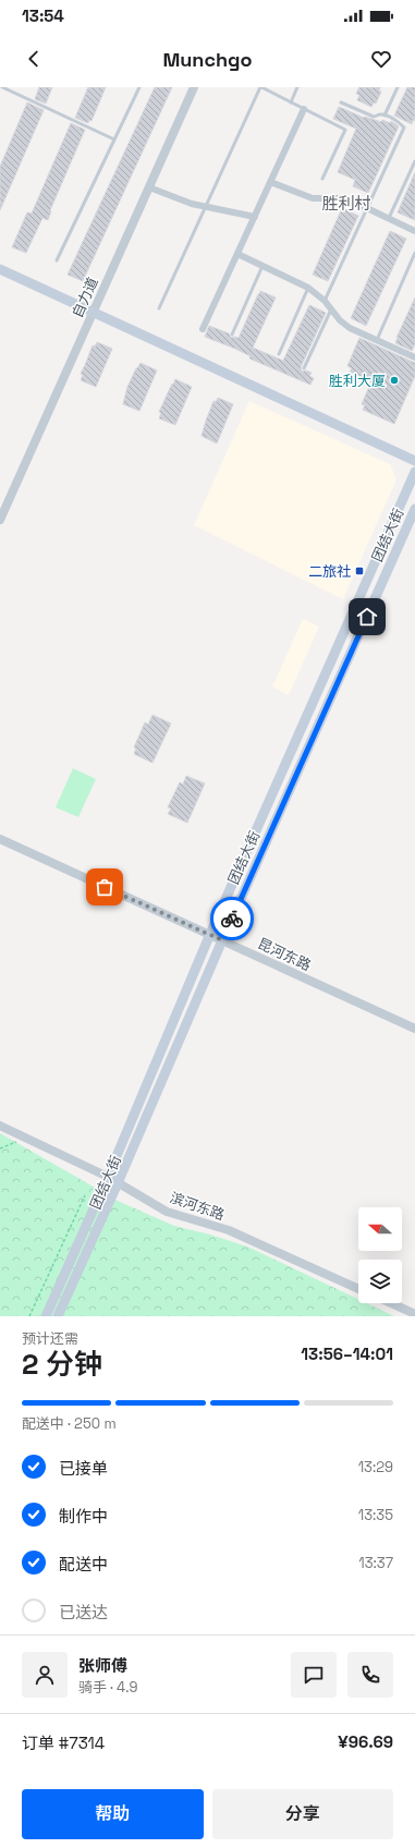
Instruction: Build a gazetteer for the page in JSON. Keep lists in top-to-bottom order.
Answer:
{
  "streets": {
    "main road": ["团结大街"],
    "street": ["自力道", "昆河东路", "滨河东路"]
  },
  "crossings": [
    ["团结大街", "昆河东路"],
    ["团结大街", "滨河东路"]
  ],
  "districts": ["胜利村"],
  "places": {
    "other": ["胜利大厦"],
    "transit": ["二旅社"]
  },
  "north": "left",
  "page": {
    "status": "13:54",
    "header": "Munchgo",
    "heading": ["2 分钟", "预计还需", "13:56–14:01"],
    "panel": [
      "张师傅",
      "骑手 · 4.9",
      "订单 #7314",
      "¥96.69"
    ],
    "bar": "配送中 · 250 m",
    "list": [
      ["已接单", "13:29"],
      ["制作中", "13:35"],
      ["配送中", "13:37"],
      "已送达"
    ],
    "buttons": ["帮助", "分享"]
  }
}
